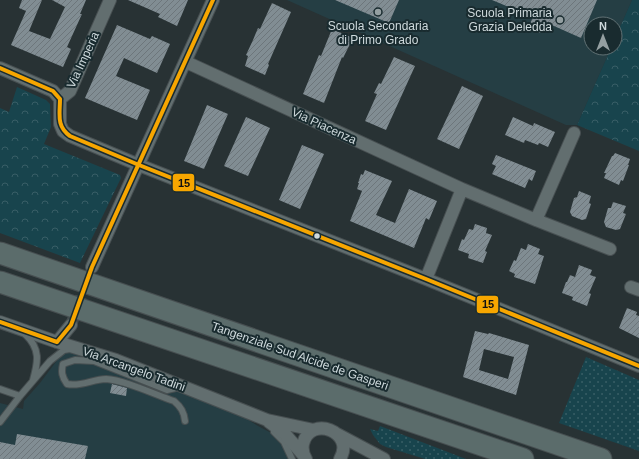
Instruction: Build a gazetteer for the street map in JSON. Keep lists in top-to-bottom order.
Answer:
{
  "streets": {
    "highway": ["Tangenziale Sud Alcide de Gasperi"],
    "street": ["Via Imperia", "Via Piacenza", "Via Arcangelo Tadini"]
  },
  "places": ["Scuola Secondaria di Primo Grado", "Scuola Primaria Grazia Deledda"],
  "lines": ["transit line 15"],
  "north": "top"
}
